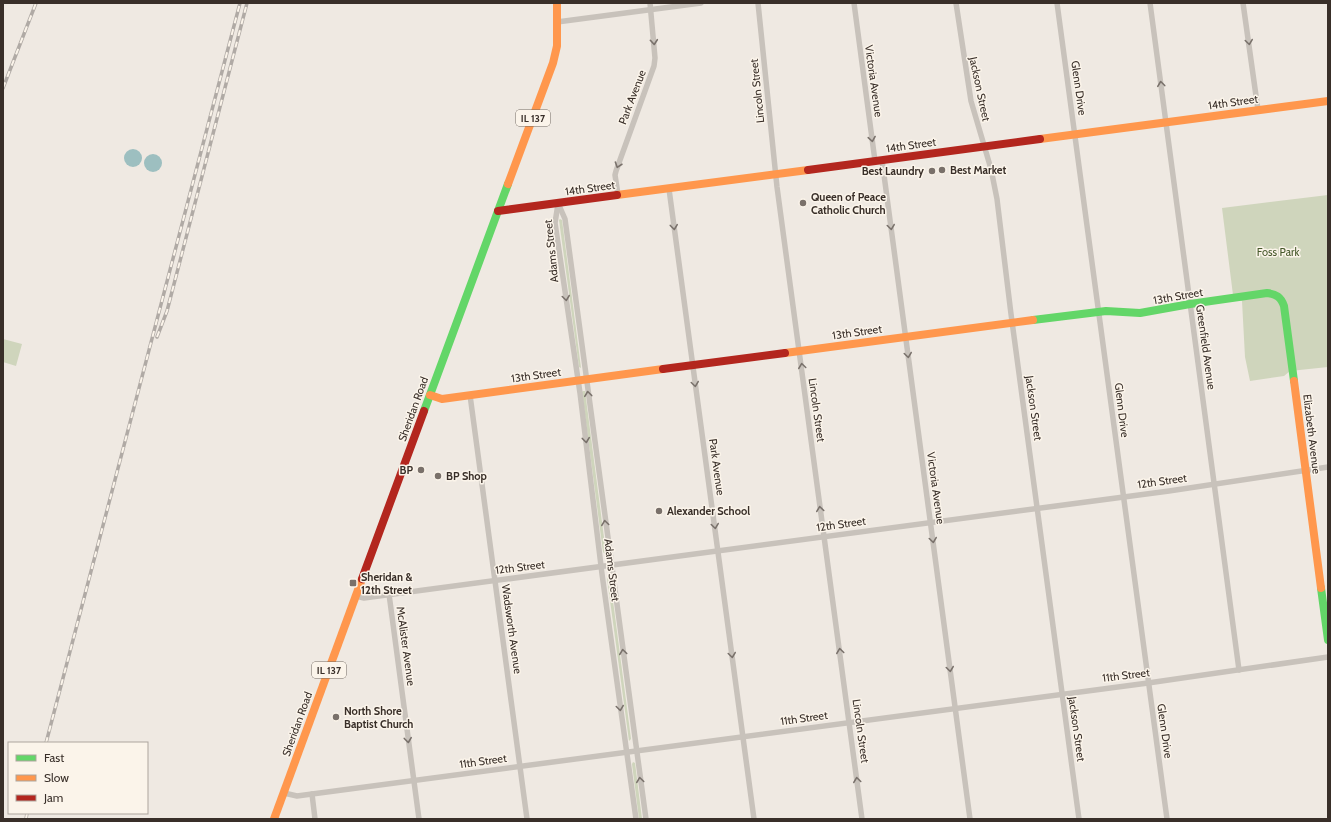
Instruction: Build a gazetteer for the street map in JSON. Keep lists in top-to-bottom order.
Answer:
{
  "streets": {
    "main road": [
      "14th Street",
      "IL 137",
      "13th Street",
      "Sheridan Road",
      "Elizabeth Avenue"
    ],
    "street": [
      "Victoria Avenue",
      "Glenn Drive",
      "Jackson Street",
      "Lincoln Street",
      "Park Avenue",
      "Adams Street",
      "Greenfield Avenue",
      "12th Street",
      "Wadsworth Avenue",
      "McAlister Avenue",
      "11th Street"
    ]
  },
  "crossings": [
    ["Victoria Avenue", "14th Street"],
    ["Victoria Avenue", "13th Street"],
    ["Victoria Avenue", "12th Street"],
    ["Victoria Avenue", "11th Street"],
    ["Glenn Drive", "14th Street"],
    ["Glenn Drive", "13th Street"],
    ["Glenn Drive", "12th Street"],
    ["Glenn Drive", "11th Street"],
    ["Jackson Street", "14th Street"],
    ["Jackson Street", "13th Street"],
    ["Jackson Street", "12th Street"],
    ["Jackson Street", "11th Street"],
    ["Lincoln Street", "14th Street"],
    ["Lincoln Street", "13th Street"],
    ["Lincoln Street", "12th Street"],
    ["Lincoln Street", "11th Street"],
    ["Park Avenue", "14th Street"],
    ["Park Avenue", "13th Street"],
    ["Park Avenue", "12th Street"],
    ["Park Avenue", "11th Street"],
    ["14th Street", "Adams Street"],
    ["14th Street", "Greenfield Avenue"],
    ["14th Street", "Sheridan Road"],
    ["Adams Street", "13th Street"],
    ["Adams Street", "12th Street"],
    ["Adams Street", "11th Street"],
    ["13th Street", "Greenfield Avenue"],
    ["13th Street", "Sheridan Road"],
    ["13th Street", "Elizabeth Avenue"],
    ["13th Street", "Wadsworth Avenue"],
    ["Greenfield Avenue", "12th Street"],
    ["Greenfield Avenue", "11th Street"],
    ["Sheridan Road", "12th Street"],
    ["Sheridan Road", "11th Street"],
    ["Elizabeth Avenue", "12th Street"],
    ["12th Street", "Wadsworth Avenue"],
    ["12th Street", "McAlister Avenue"],
    ["Wadsworth Avenue", "11th Street"],
    ["McAlister Avenue", "11th Street"]
  ],
  "one_way": [
    "Victoria Avenue",
    "Lincoln Street",
    "Park Avenue",
    "McAlister Avenue"
  ],
  "parks": ["Foss Park"],
  "places": {
    "other": [
      "Best Market",
      "Best Laundry",
      "Queen of Peace Catholic Church",
      "BP",
      "BP Shop",
      "Alexander School",
      "North Shore Baptist Church"
    ],
    "transit": ["Sheridan & 12th Street"]
  },
  "legend": ["Fast", "Slow", "Jam"]
}
